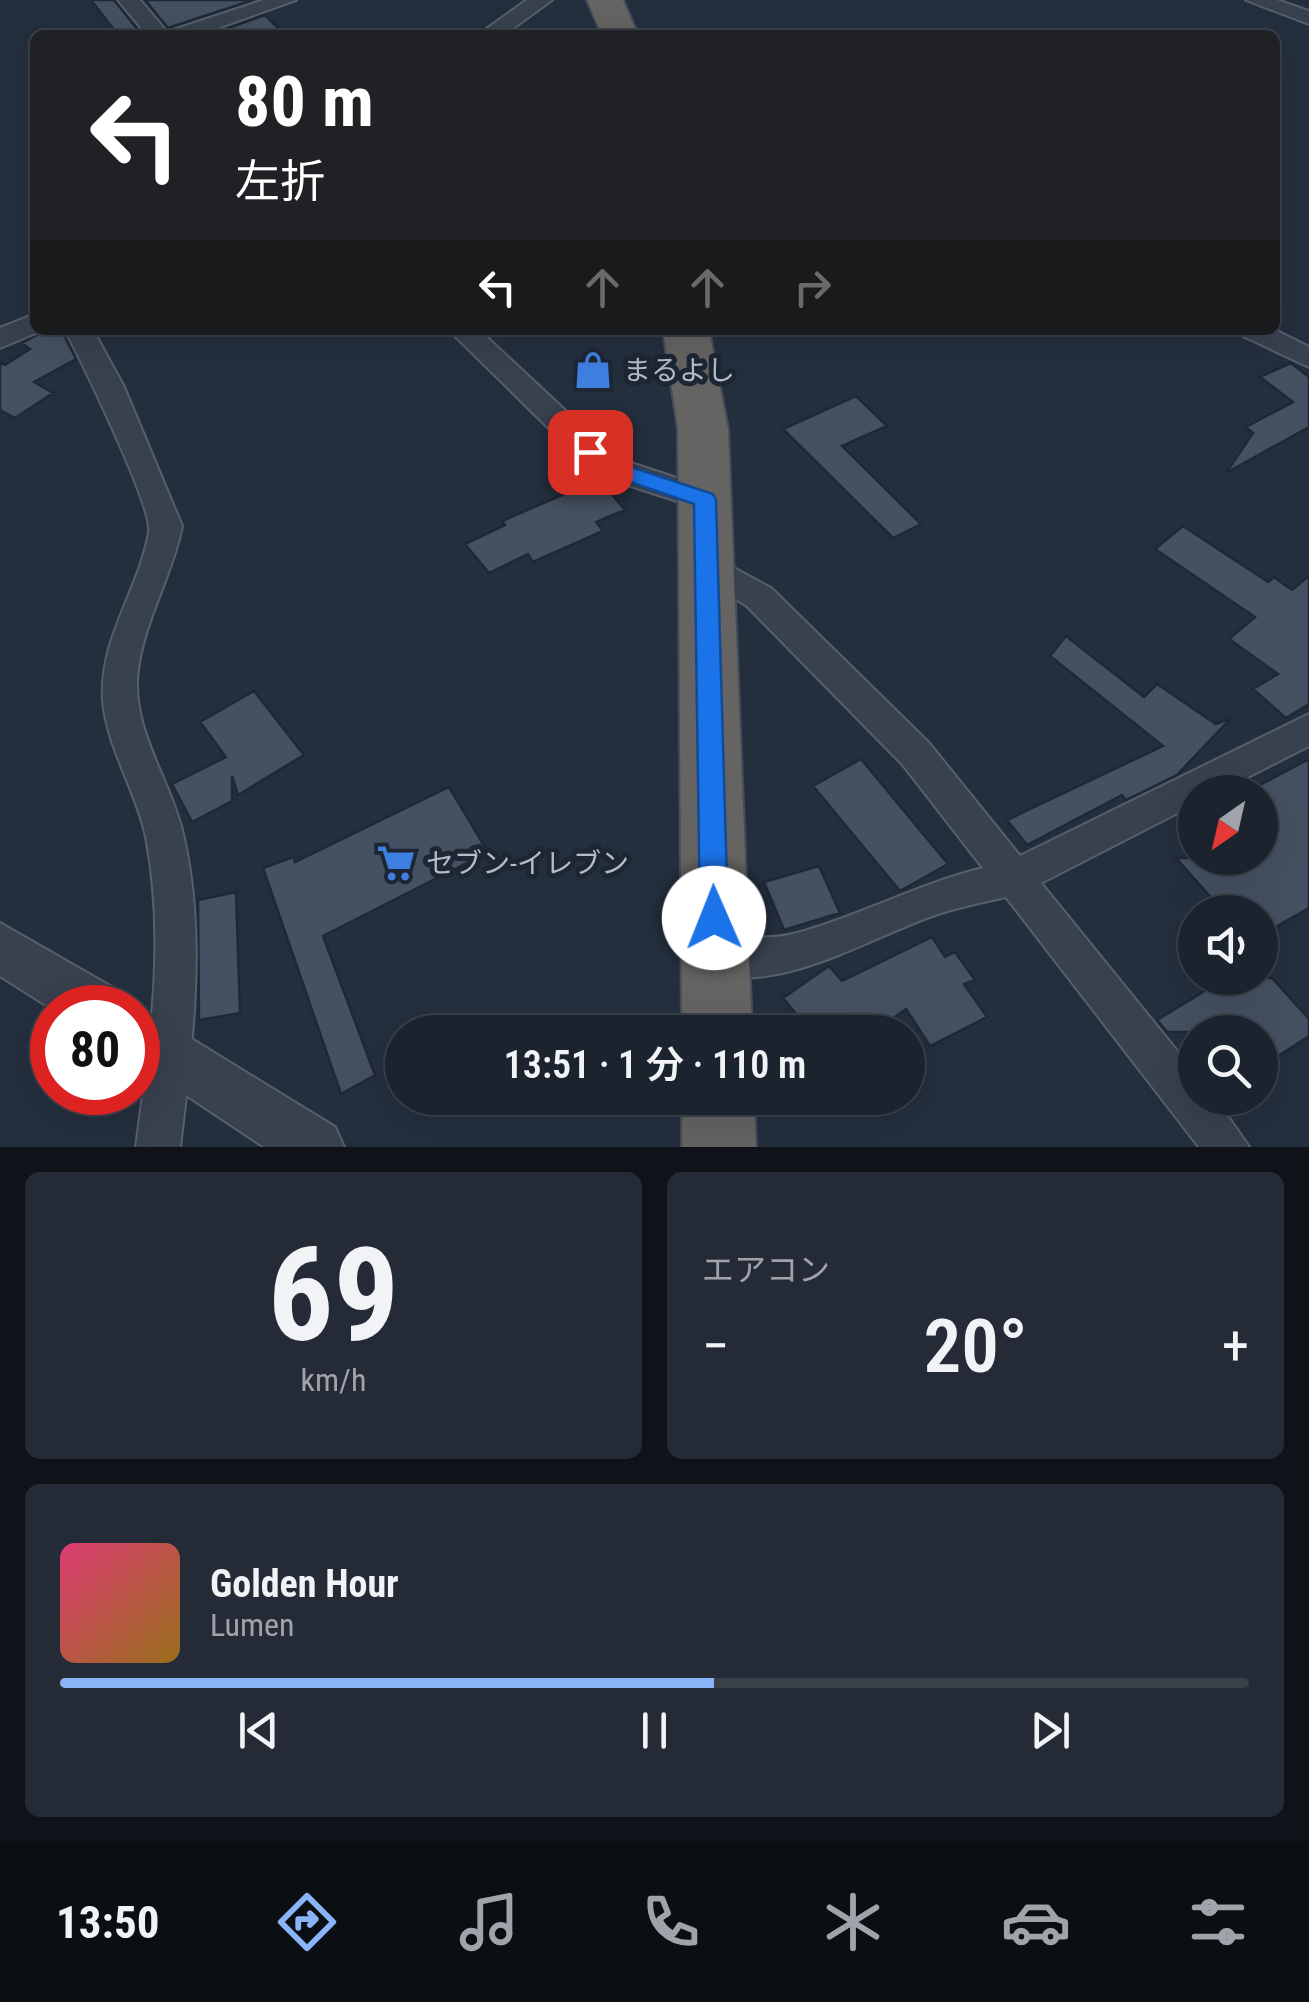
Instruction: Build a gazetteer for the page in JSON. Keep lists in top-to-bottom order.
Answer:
{
  "places": {
    "shop": ["まるよし"],
    "supermarket": ["セブン-イレブン"]
  },
  "north": "bottom left",
  "page": {
    "turn": ["80 m", "左折"],
    "limit": "80",
    "trip": "13:51 · 1 分 · 110 m",
    "tile": [
      ["69", "km/h"],
      "エアコン"
    ],
    "heat": ["−", "20°", "+"],
    "song": ["Golden Hour", "Lumen"],
    "tabs": "13:50"
  }
}
